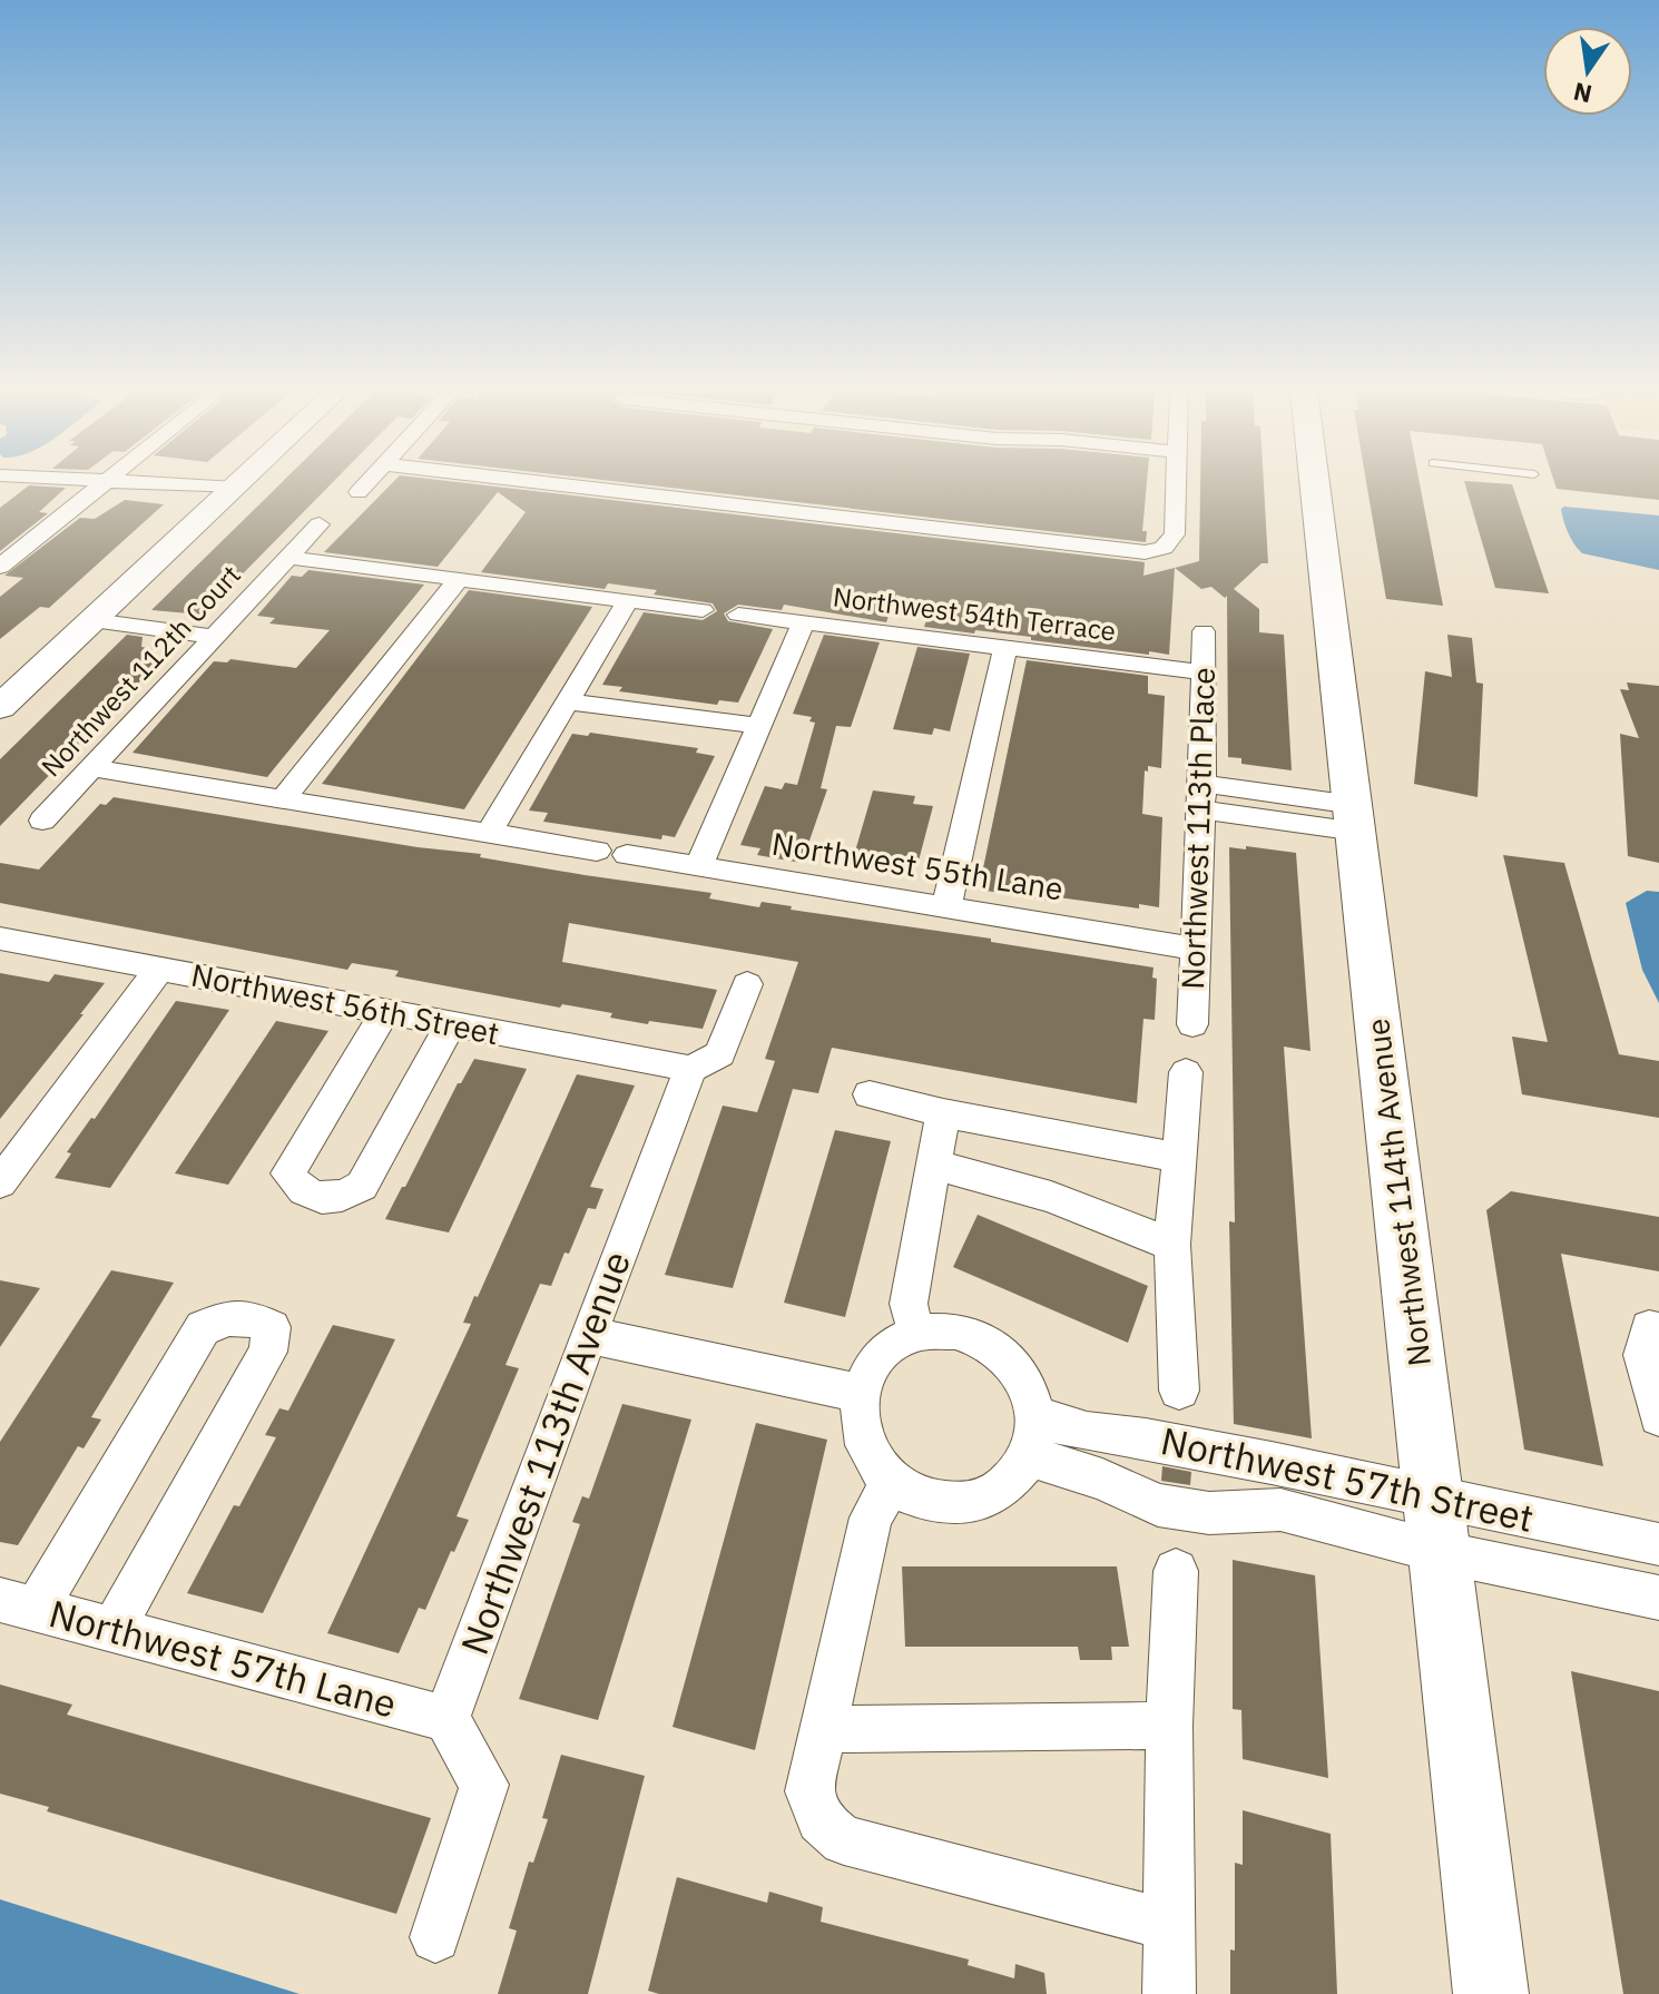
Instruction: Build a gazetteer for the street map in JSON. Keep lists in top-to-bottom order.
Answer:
{
  "streets": {
    "street": [
      "Northwest 54th Terrace",
      "Northwest 112th Court",
      "Northwest 113th Place",
      "Northwest 55th Lane",
      "Northwest 56th Street",
      "Northwest 114th Avenue",
      "Northwest 113th Avenue",
      "Northwest 57th Street",
      "Northwest 57th Lane"
    ]
  },
  "crossings": [
    ["Northwest 54th Terrace", "Northwest 113th Place"],
    ["Northwest 113th Place", "Northwest 55th Lane"],
    ["Northwest 56th Street", "Northwest 113th Avenue"],
    ["Northwest 114th Avenue", "Northwest 57th Street"],
    ["Northwest 113th Avenue", "Northwest 57th Lane"]
  ],
  "north": "bottom"
}
